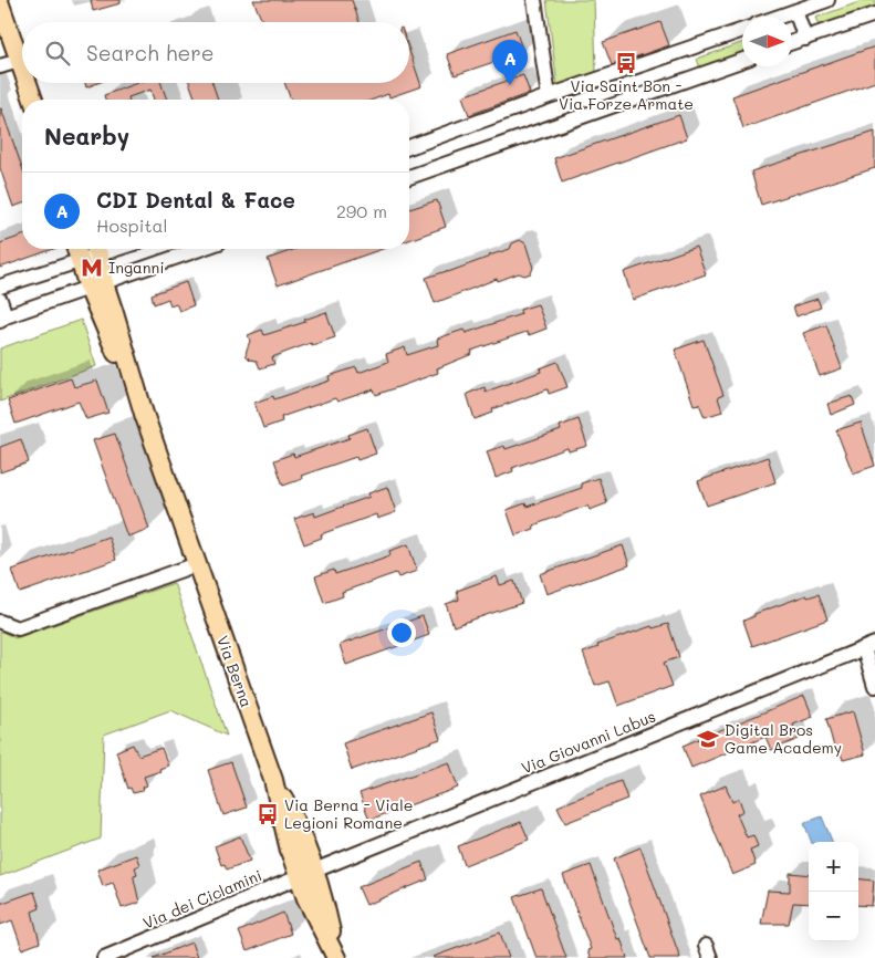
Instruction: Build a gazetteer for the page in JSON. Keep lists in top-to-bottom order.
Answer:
{
  "streets": {
    "main road": ["Via Berna"],
    "street": ["Via Giovanni Labus", "Via dei Ciclamini"]
  },
  "crossings": [
    ["Via Berna", "Via Giovanni Labus"],
    ["Via Berna", "Via dei Ciclamini"],
    ["Via Giovanni Labus", "Via dei Ciclamini"]
  ],
  "places": {
    "bus stop": ["Via Saint Bon - Via Forze Armate", "Via Berna - Viale Legioni Romane"],
    "metro station": ["Inganni"],
    "school or university": ["Digital Bros Game Academy"]
  },
  "north": "right",
  "page": {
    "search": "Search here",
    "pins": "A",
    "heading": "Nearby",
    "list": [
      {
        "mark": "A",
        "name": "CDI Dental & Face",
        "note": "Hospital",
        "value": "290 m"
      }
    ],
    "map_buttons": ["+", "−"]
  }
}
